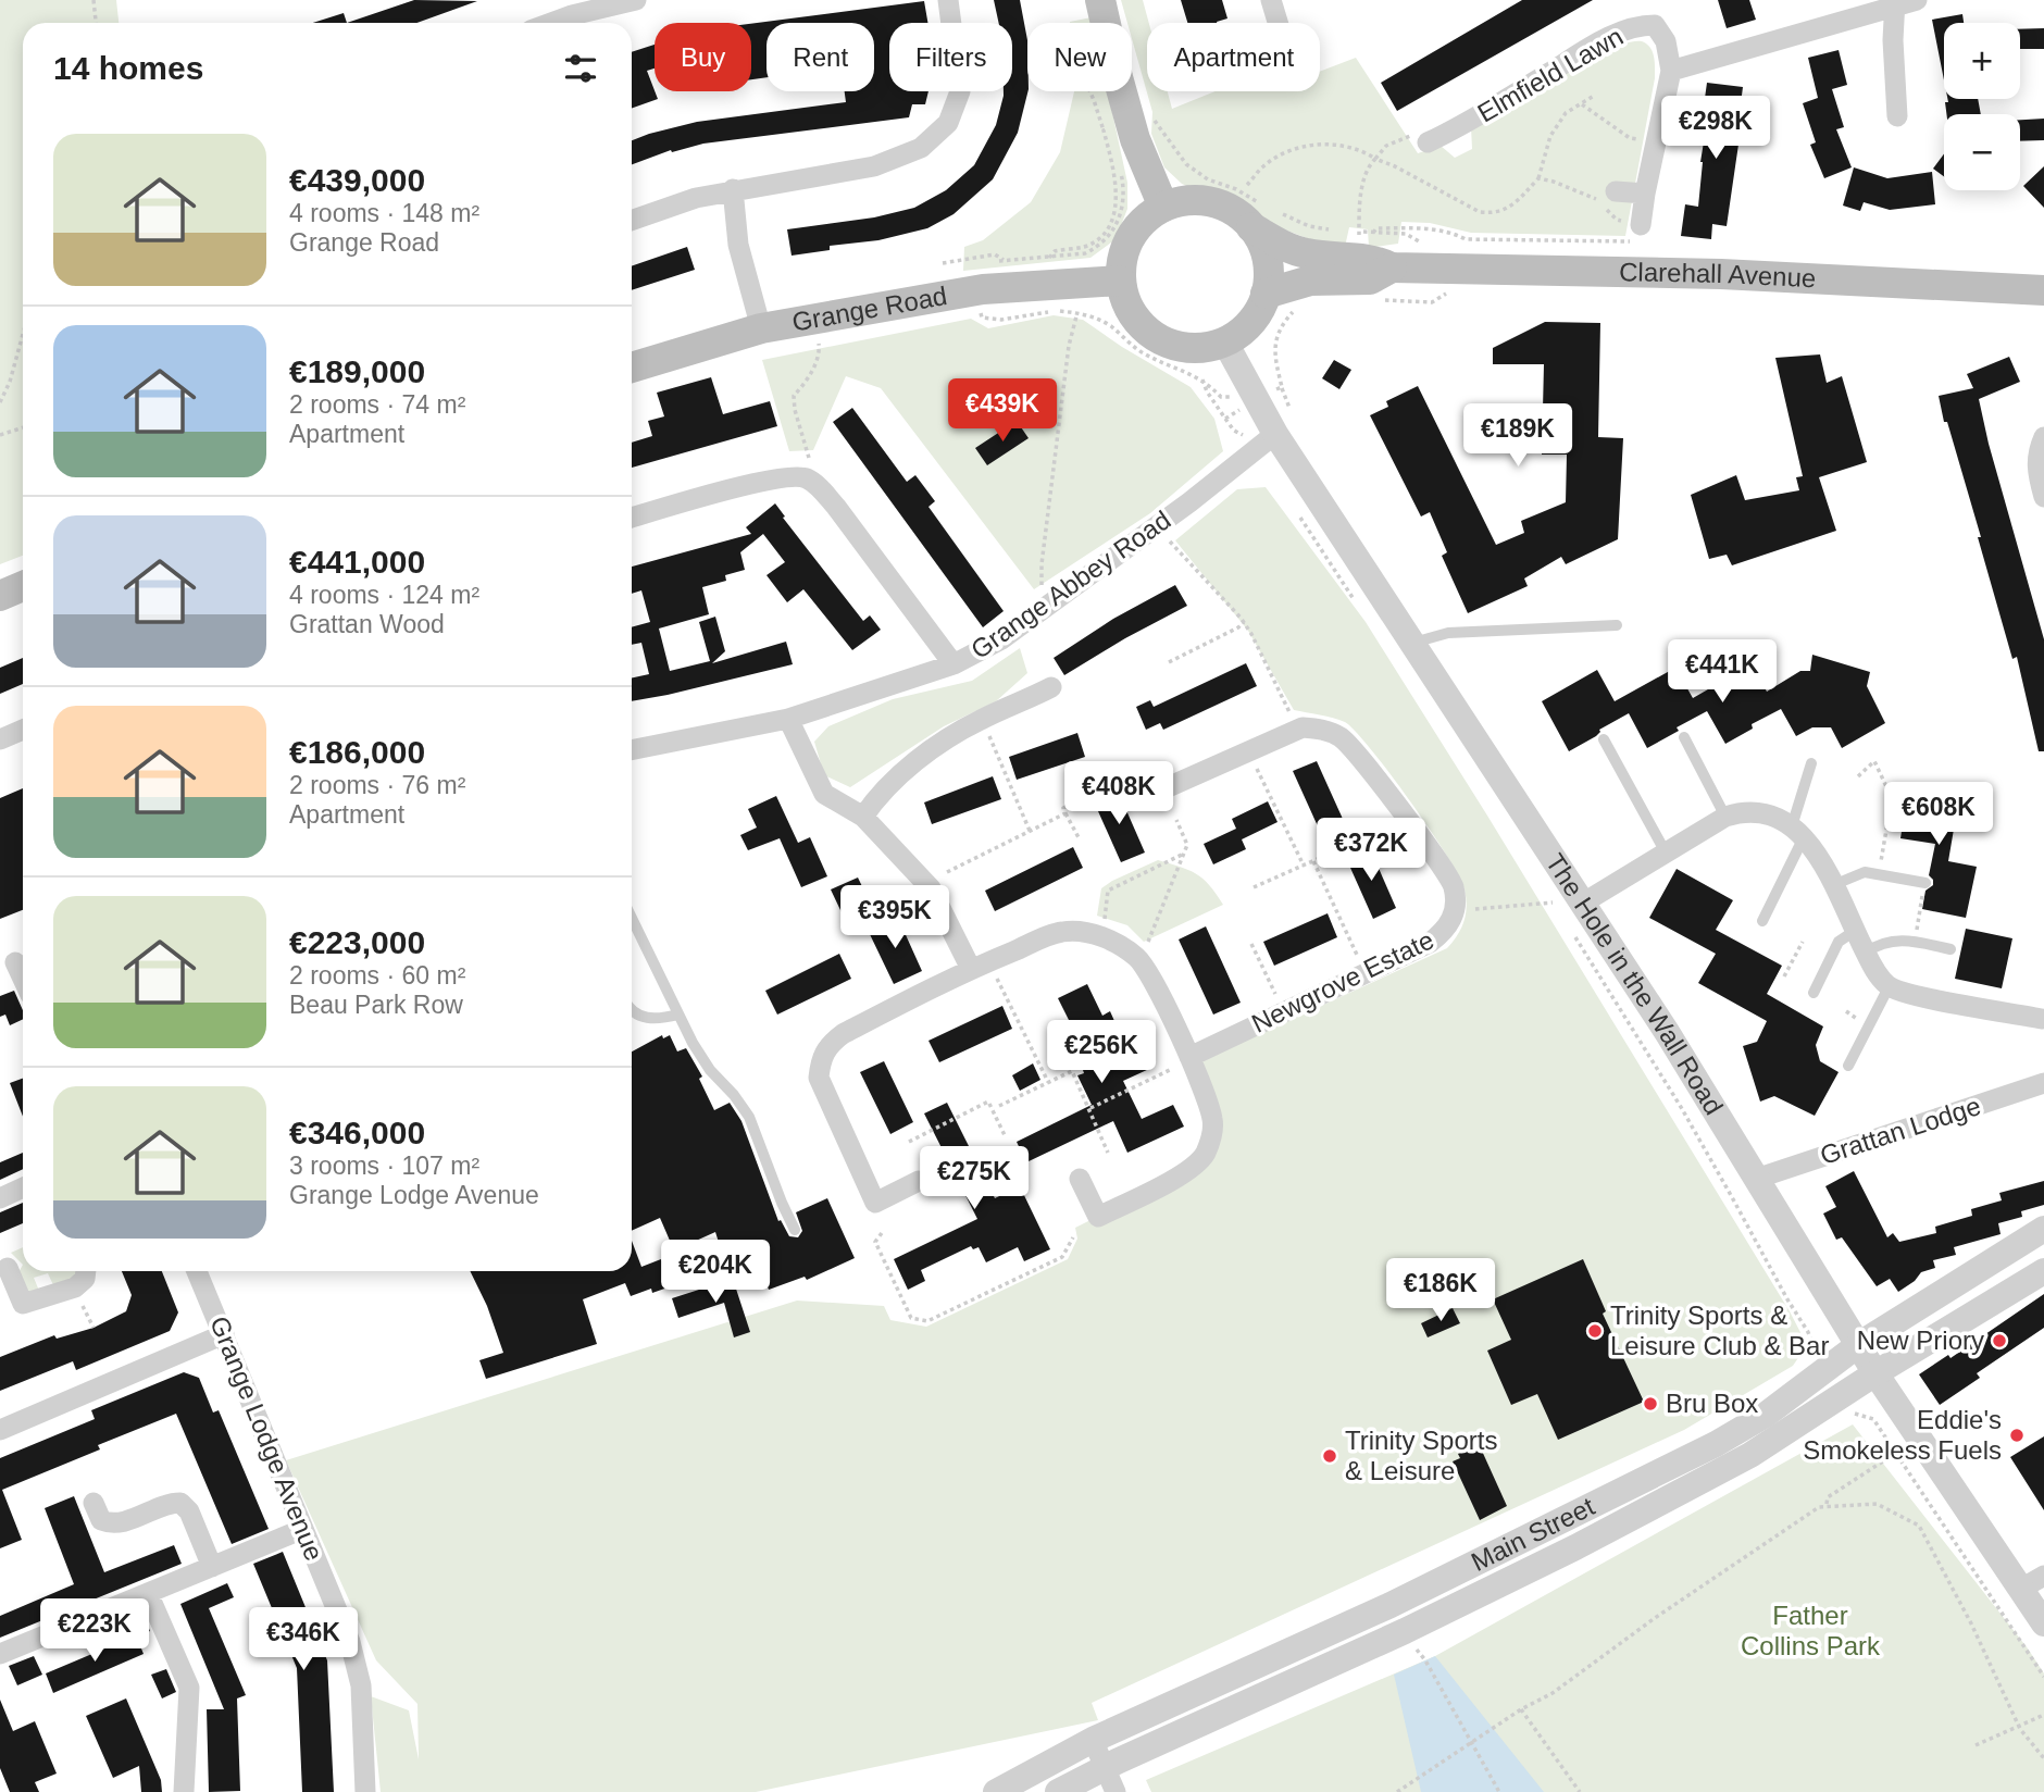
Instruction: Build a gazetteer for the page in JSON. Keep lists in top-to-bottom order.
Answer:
{
  "streets": {
    "main road": ["Clarehall Avenue", "Grange Road"],
    "street": [
      "Elmfield Lawn",
      "Grange Abbey Road",
      "Newgrove Estate",
      "The Hole in the Wall Road",
      "Grattan Lodge",
      "Grange Lodge Avenue",
      "Main Street"
    ]
  },
  "crossings": [
    ["Clarehall Avenue", "Grange Road"],
    ["Clarehall Avenue", "The Hole in the Wall Road"],
    ["Grange Road", "The Hole in the Wall Road"],
    ["Grange Abbey Road", "The Hole in the Wall Road"],
    ["The Hole in the Wall Road", "Grattan Lodge"],
    ["The Hole in the Wall Road", "Main Street"]
  ],
  "parks": ["Father Collins Park"],
  "places": [
    "Trinity Sports & Leisure Club & Bar",
    "New Priory",
    "Bru Box",
    "Eddie's Smokeless Fuels",
    "Trinity Sports & Leisure"
  ],
  "page": {
    "map_buttons": ["+", "−"],
    "chip": [
      "Buy",
      "Rent",
      "Filters",
      "New",
      "Apartment"
    ],
    "heading": "14 homes",
    "price": [
      "€298K",
      "€439K",
      "€189K",
      "€441K",
      "€408K",
      "€608K",
      "€372K",
      "€395K",
      "€256K",
      "€275K",
      "€204K",
      "€186K",
      "€223K",
      "€346K"
    ],
    "list": [
      {
        "name": "€439,000",
        "note": "4 rooms · 148 m² · Grange Road"
      },
      {
        "name": "€189,000",
        "note": "2 rooms · 74 m² · Apartment"
      },
      {
        "name": "€441,000",
        "note": "4 rooms · 124 m² · Grattan Wood"
      },
      {
        "name": "€186,000",
        "note": "2 rooms · 76 m² · Apartment"
      },
      {
        "name": "€223,000",
        "note": "2 rooms · 60 m² · Beau Park Row"
      },
      {
        "name": "€346,000",
        "note": "3 rooms · 107 m² · Grange Lodge Avenue"
      }
    ]
  }
}
